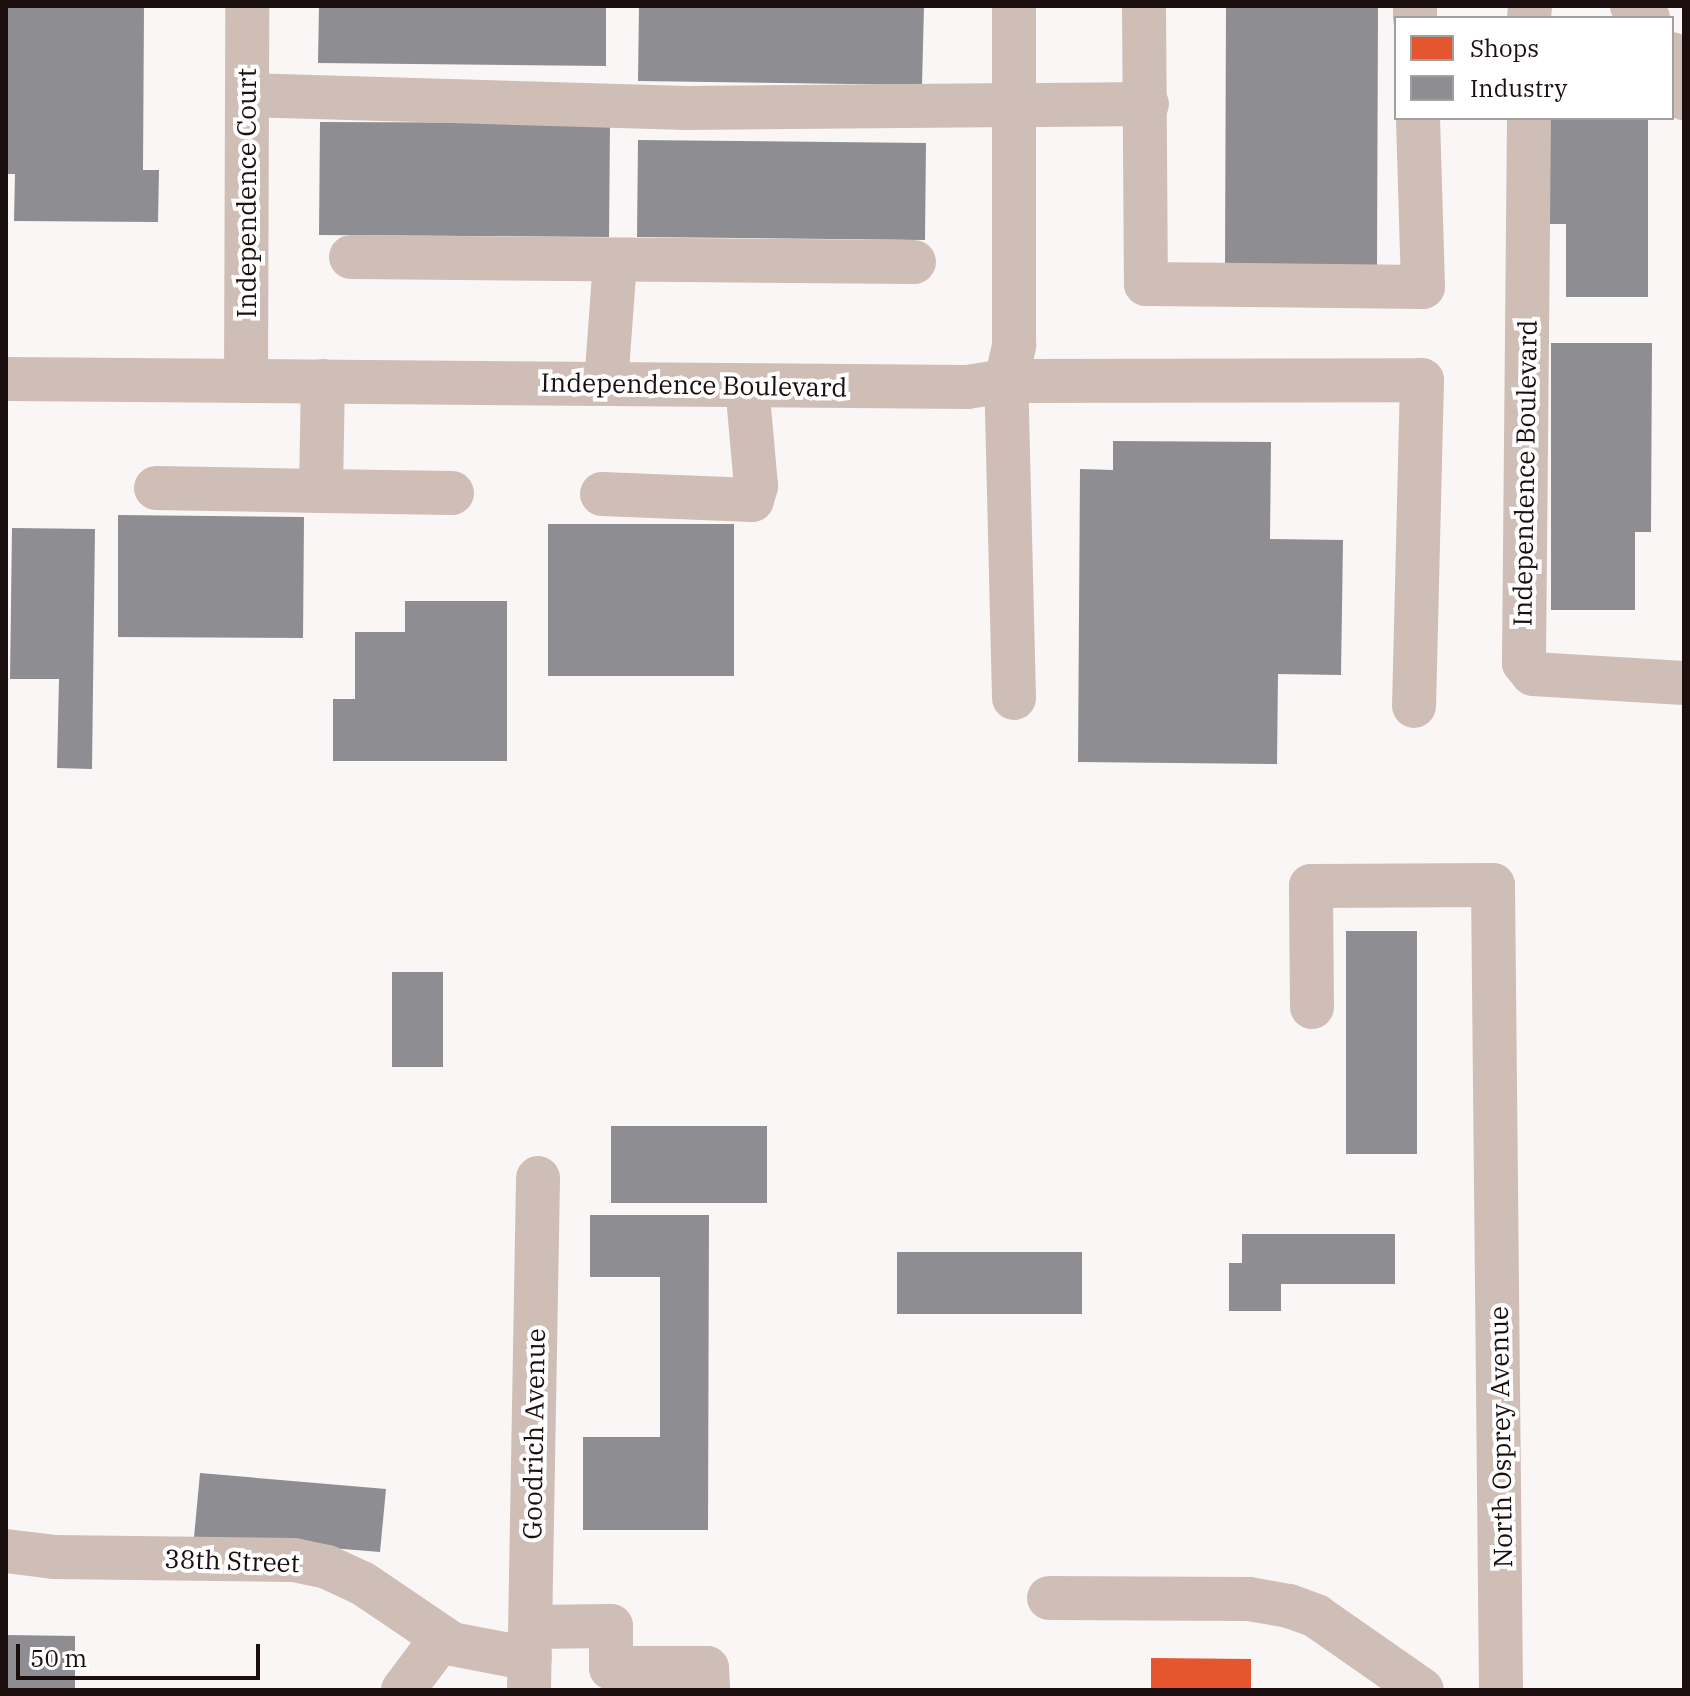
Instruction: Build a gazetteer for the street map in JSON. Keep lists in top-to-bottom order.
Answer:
{
  "streets": {
    "street": [
      "Independence Court",
      "Independence Boulevard",
      "Goodrich Avenue",
      "North Osprey Avenue",
      "38th Street"
    ]
  },
  "crossings": [
    ["Independence Court", "Independence Boulevard"],
    ["Goodrich Avenue", "38th Street"]
  ],
  "legend": ["Shops", "Industry"],
  "scale_bar": "50 m"
}
